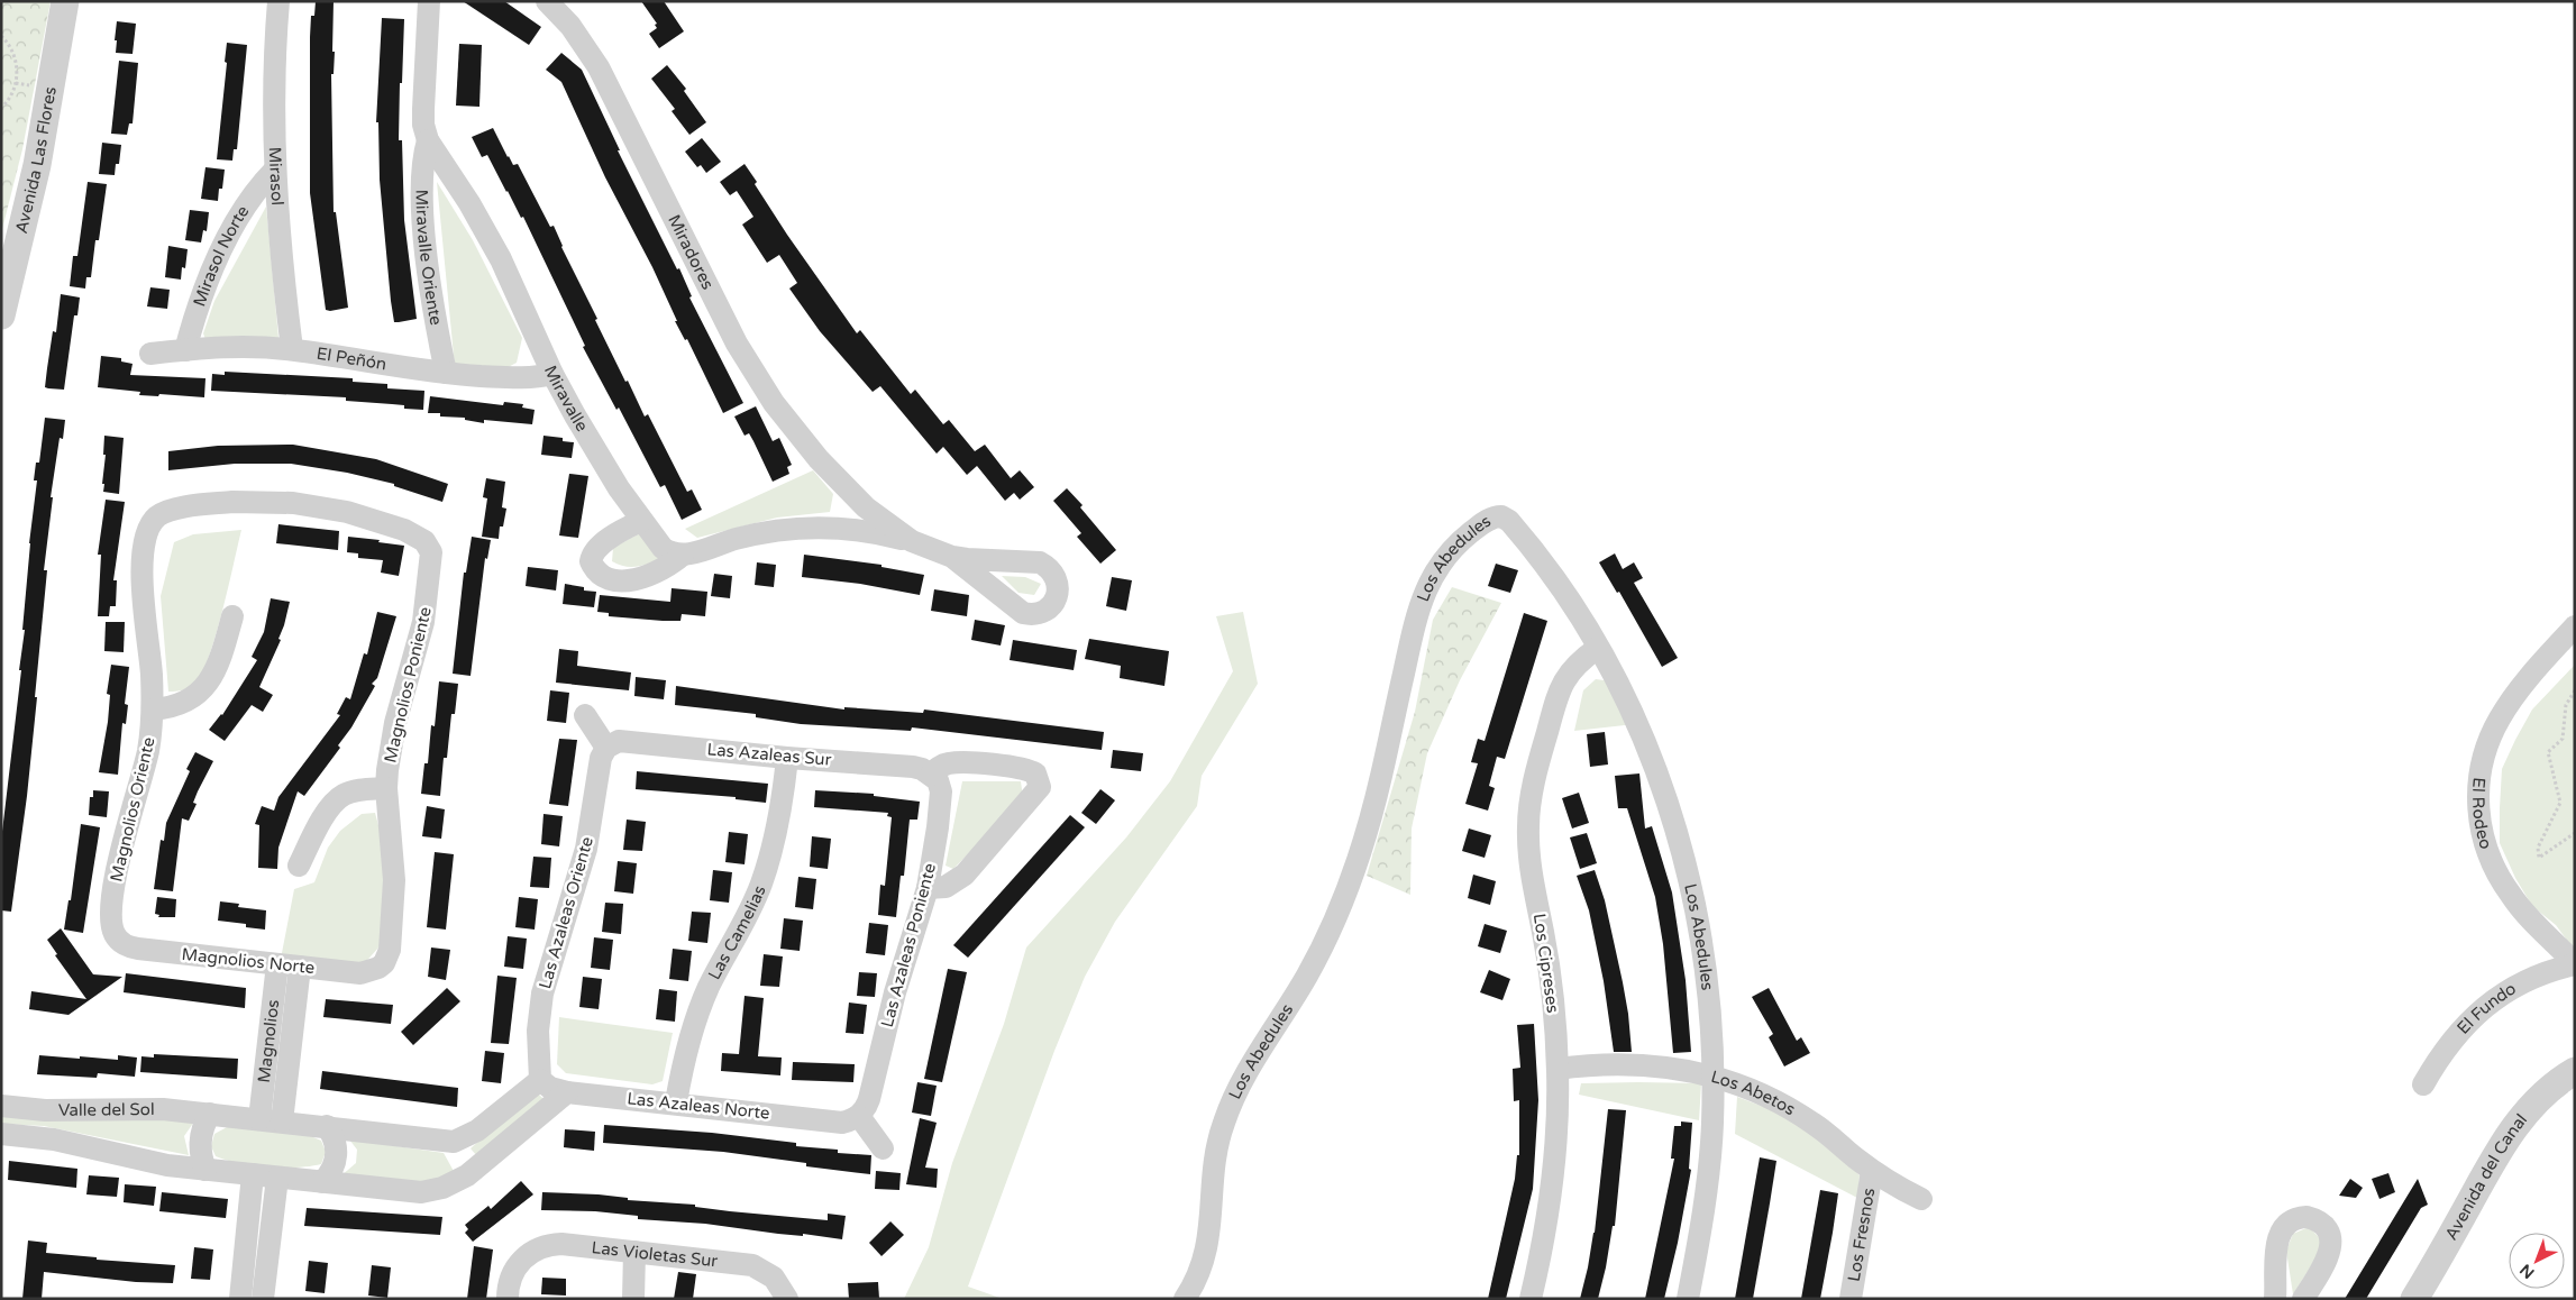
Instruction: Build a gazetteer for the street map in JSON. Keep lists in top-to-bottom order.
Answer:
{
  "streets": {
    "street": [
      "Avenida Las Flores",
      "Mirasol",
      "Miradores",
      "Mirasol Norte",
      "Miravalle Oriente",
      "El Peñón",
      "Miravalle",
      "Los Abedules",
      "Magnolios Poniente",
      "Las Azaleas Sur",
      "Magnolios Oriente",
      "El Rodeo",
      "Las Azaleas Oriente",
      "Las Camelias",
      "Las Azaleas Poniente",
      "Magnolios Norte",
      "Los Cipreses",
      "El Fundo",
      "Magnolios",
      "Los Abetos",
      "Las Azaleas Norte",
      "Valle del Sol",
      "Avenida del Canal",
      "Los Fresnos",
      "Las Violetas Sur"
    ]
  },
  "crossings": [
    ["Mirasol", "Mirasol Norte"],
    ["Mirasol", "El Peñón"],
    ["Mirasol Norte", "El Peñón"],
    ["Miravalle Oriente", "El Peñón"],
    ["Miravalle Oriente", "Miravalle"],
    ["El Peñón", "Miravalle"],
    ["Los Abedules", "Los Cipreses"],
    ["Los Abedules", "Los Abetos"],
    ["Magnolios Poniente", "Magnolios Oriente"],
    ["Magnolios Poniente", "Magnolios Norte"],
    ["Las Azaleas Sur", "Las Azaleas Oriente"],
    ["Las Azaleas Sur", "Las Camelias"],
    ["Las Azaleas Sur", "Las Azaleas Poniente"],
    ["Magnolios Oriente", "Magnolios Norte"],
    ["El Rodeo", "El Fundo"],
    ["Las Azaleas Oriente", "Las Azaleas Norte"],
    ["Las Camelias", "Las Azaleas Norte"],
    ["Las Azaleas Poniente", "Las Azaleas Norte"],
    ["Magnolios Norte", "Magnolios"],
    ["Los Cipreses", "Los Abetos"],
    ["Magnolios", "Valle del Sol"],
    ["Los Abetos", "Los Fresnos"],
    ["Las Azaleas Norte", "Valle del Sol"]
  ],
  "north": "bottom left"
}
